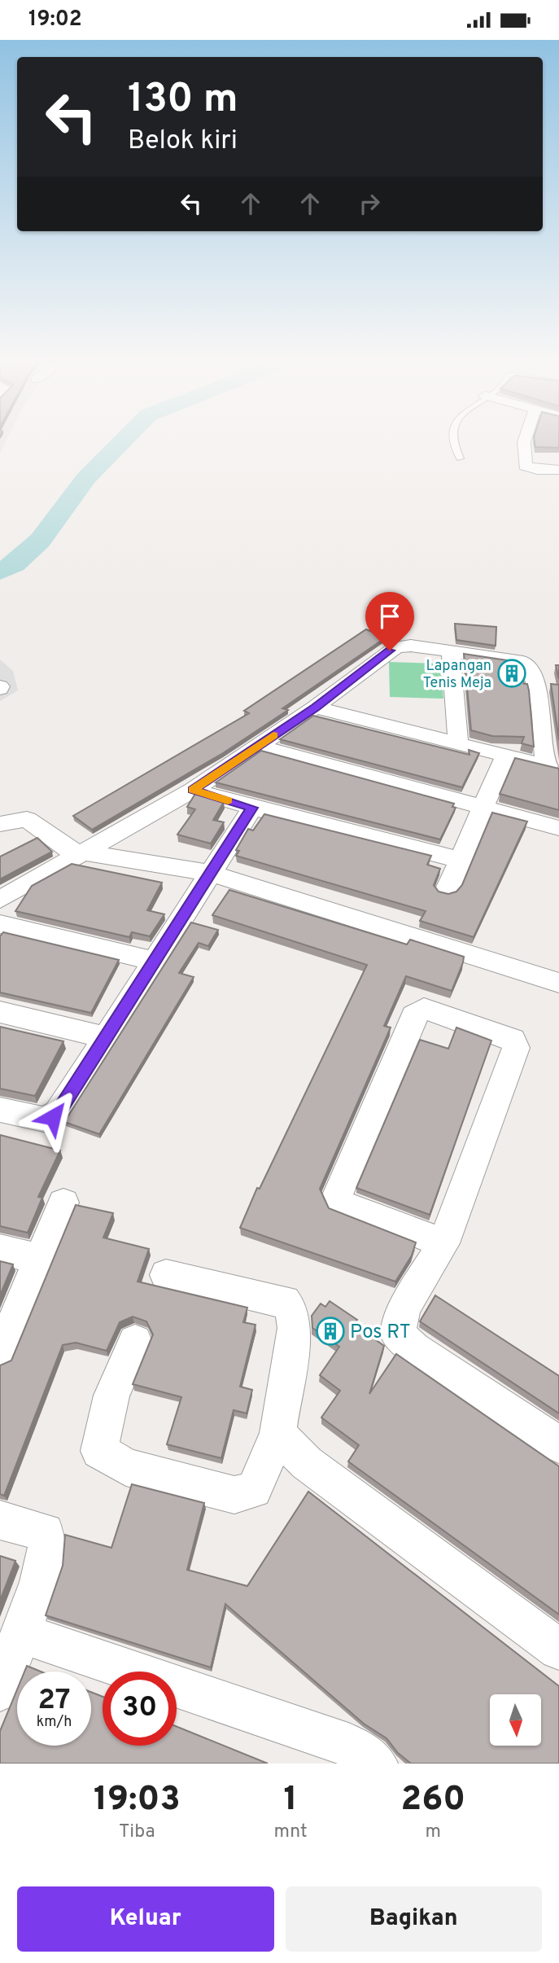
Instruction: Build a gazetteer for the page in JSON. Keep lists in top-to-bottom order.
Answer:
{
  "places": {
    "building": ["Lapangan Tenis Meja", "Pos RT"]
  },
  "north": "bottom",
  "page": {
    "status": "19:02",
    "turn": ["130 m", "Belok kiri"],
    "speed": "27 km/h",
    "limit": "30",
    "eta": [
      "19:03",
      "Tiba",
      "1",
      "mnt",
      "260",
      "m"
    ],
    "buttons": ["Keluar", "Bagikan"]
  }
}
